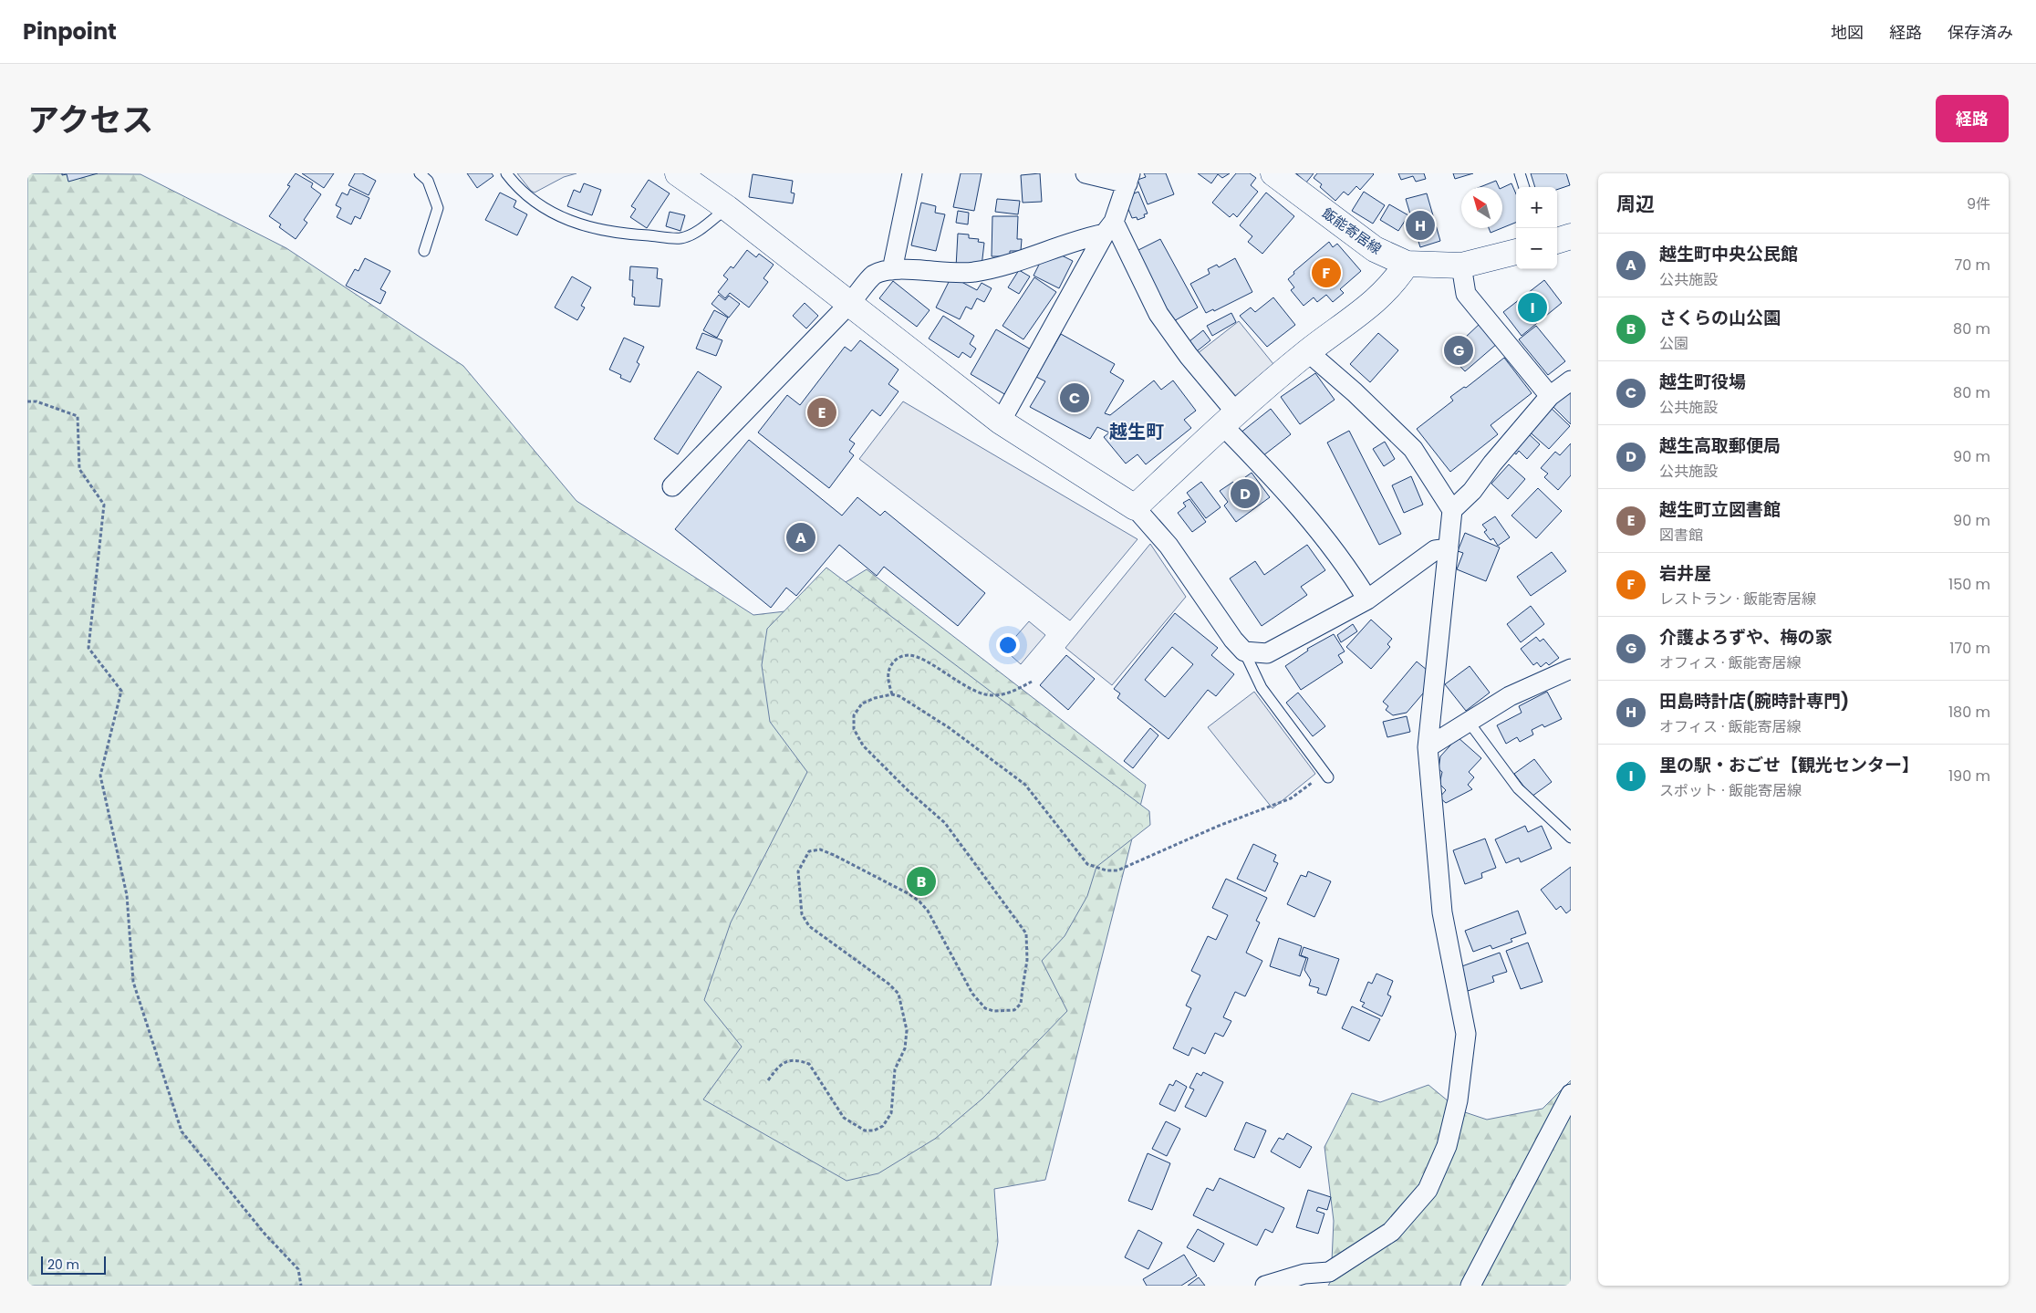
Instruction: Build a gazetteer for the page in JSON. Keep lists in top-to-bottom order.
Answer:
{
  "streets": {
    "street": ["飯能寄居線"]
  },
  "districts": ["越生町"],
  "scale_bar": "20 m",
  "north": "top left",
  "page": {
    "header": "Pinpoint",
    "nav": ["地図", "経路", "保存済み"],
    "title": "アクセス",
    "buttons": "経路",
    "heading": ["周辺", "9件"],
    "map_buttons": ["+", "−"],
    "pins": [
      "H",
      "F",
      "I",
      "G",
      "C",
      "E",
      "D",
      "A",
      "B"
    ],
    "list": [
      {
        "mark": "A",
        "name": "越生町中央公民館",
        "note": "公共施設",
        "value": "70 m"
      },
      {
        "mark": "B",
        "name": "さくらの山公園",
        "note": "公園",
        "value": "80 m"
      },
      {
        "mark": "C",
        "name": "越生町役場",
        "note": "公共施設",
        "value": "80 m"
      },
      {
        "mark": "D",
        "name": "越生高取郵便局",
        "note": "公共施設",
        "value": "90 m"
      },
      {
        "mark": "E",
        "name": "越生町立図書館",
        "note": "図書館",
        "value": "90 m"
      },
      {
        "mark": "F",
        "name": "岩井屋",
        "note": "レストラン · 飯能寄居線",
        "value": "150 m"
      },
      {
        "mark": "G",
        "name": "介護よろずや、梅の家",
        "note": "オフィス · 飯能寄居線",
        "value": "170 m"
      },
      {
        "mark": "H",
        "name": "田島時計店(腕時計専門)",
        "note": "オフィス · 飯能寄居線",
        "value": "180 m"
      },
      {
        "mark": "I",
        "name": "里の駅・おごせ【観光センター】",
        "note": "スポット · 飯能寄居線",
        "value": "190 m"
      }
    ],
    "scale": "20 m"
  }
}
